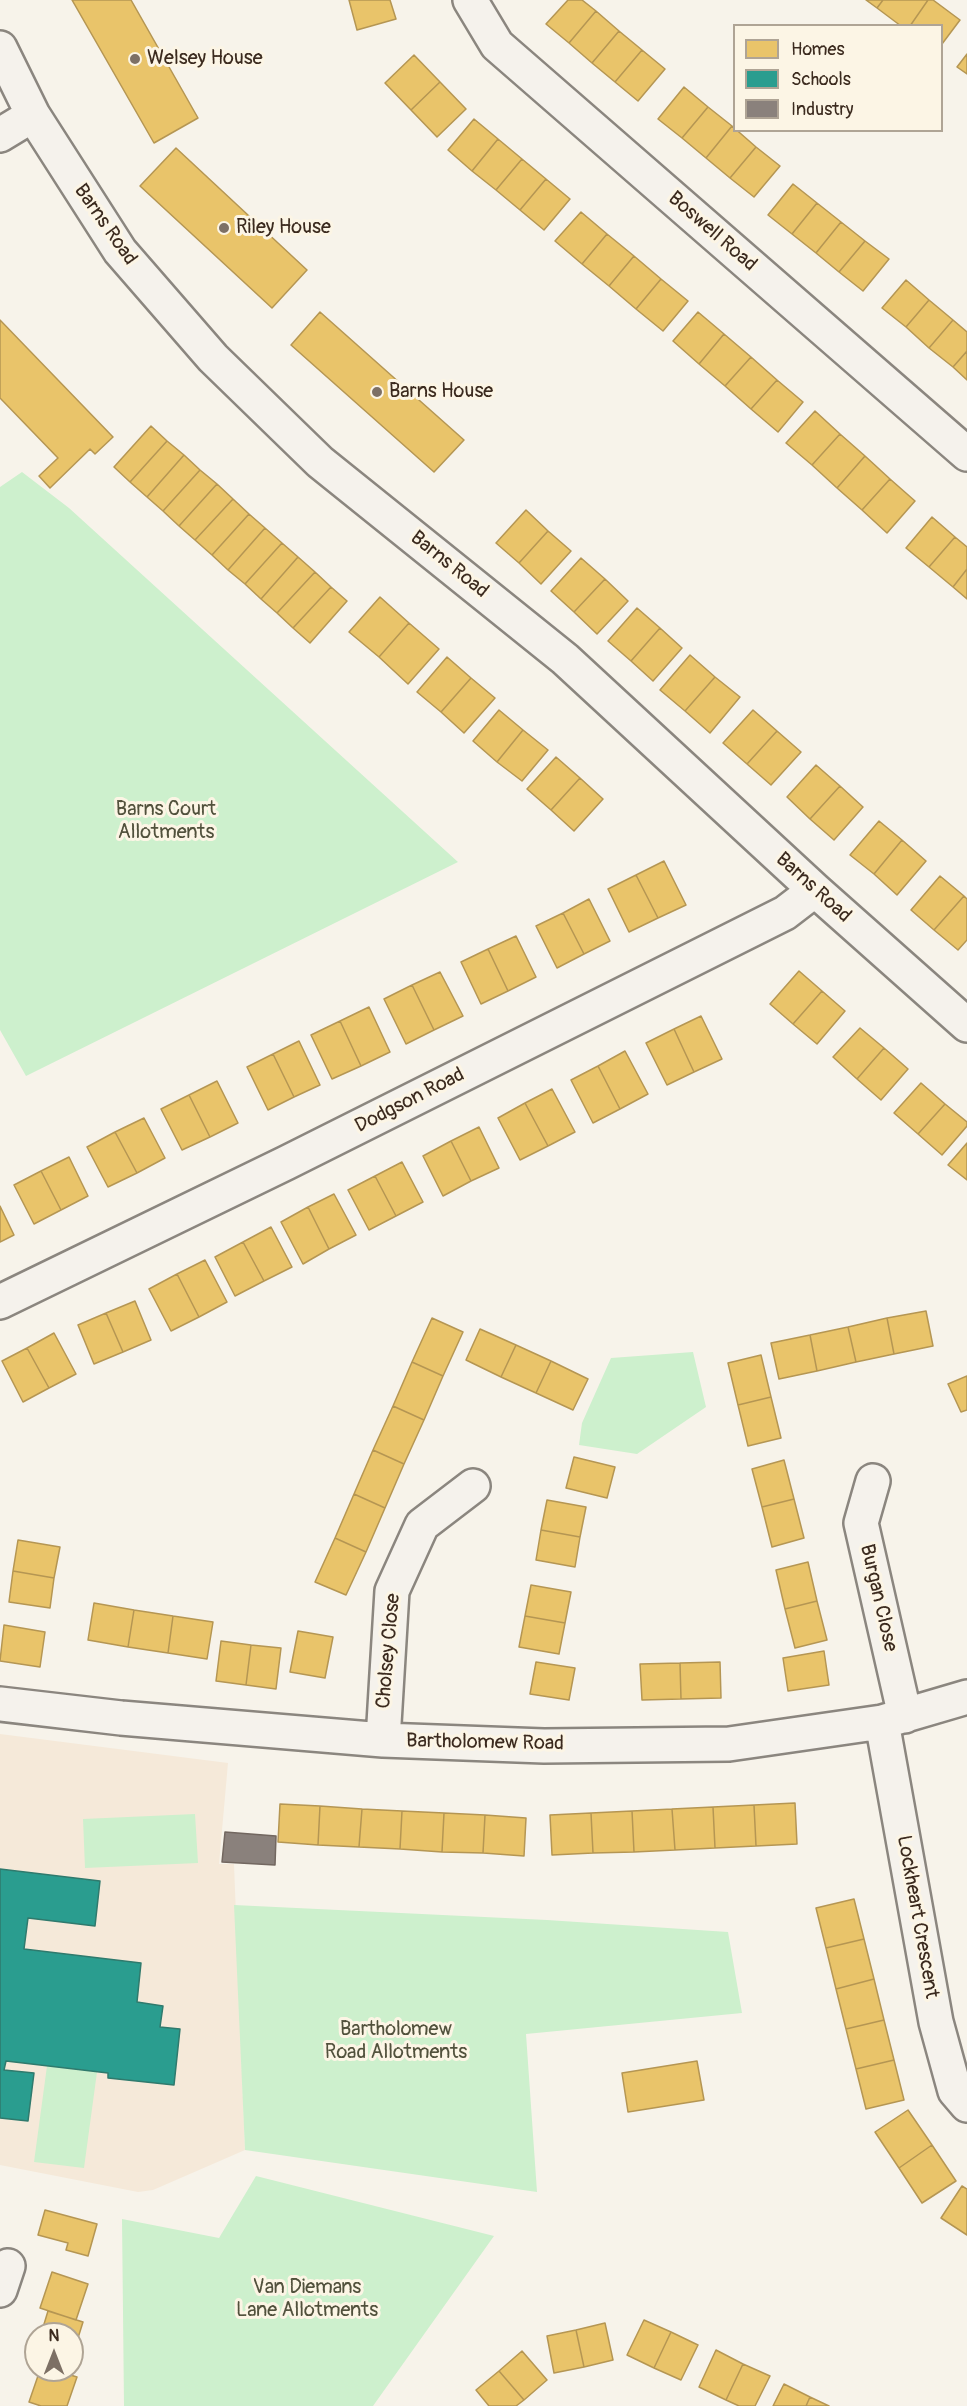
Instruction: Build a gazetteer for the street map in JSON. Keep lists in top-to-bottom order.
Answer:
{
  "streets": {
    "street": [
      "Barns Road",
      "Boswell Road",
      "Dodgson Road",
      "Burgan Close",
      "Cholsey Close",
      "Bartholomew Road",
      "Lockheart Crescent"
    ]
  },
  "crossings": [
    ["Barns Road", "Dodgson Road"],
    ["Burgan Close", "Bartholomew Road"],
    ["Burgan Close", "Lockheart Crescent"],
    ["Cholsey Close", "Bartholomew Road"],
    ["Bartholomew Road", "Lockheart Crescent"]
  ],
  "parks": ["Barns Court Allotments", "Bartholomew Road Allotments", "Van Diemans Lane Allotments"],
  "places": ["Welsey House", "Riley House", "Barns House"],
  "legend": ["Homes", "Schools", "Industry"],
  "north": "top"
}
